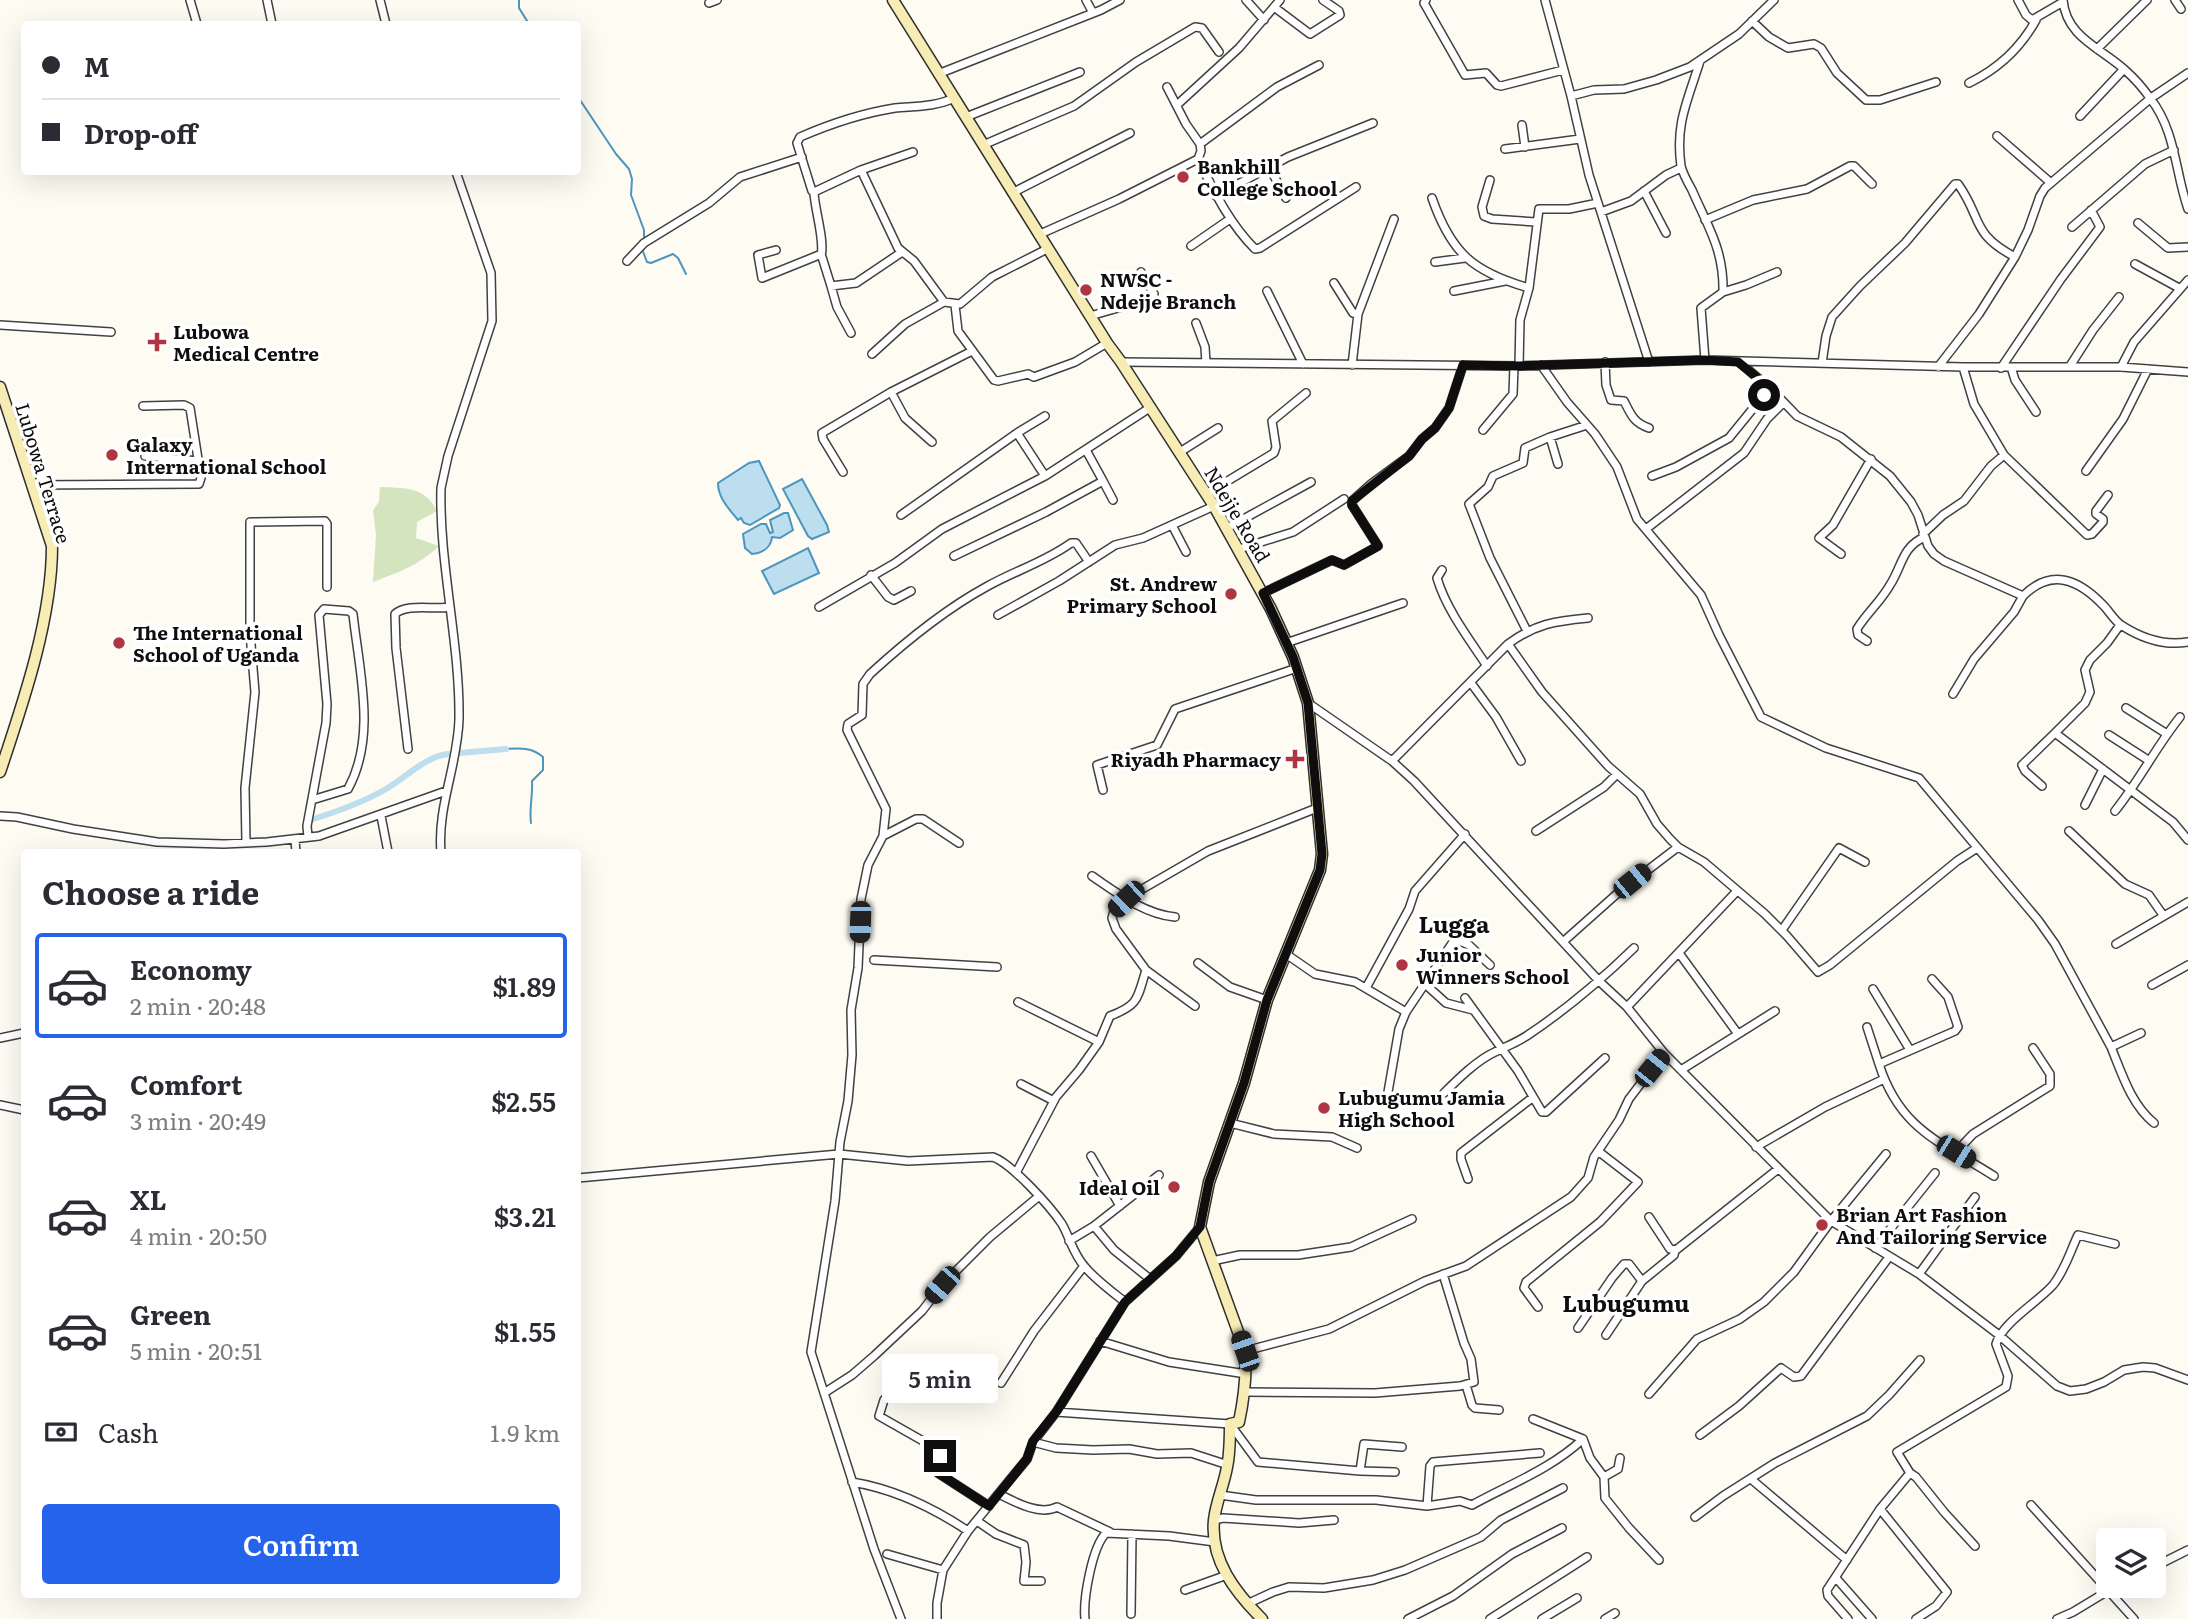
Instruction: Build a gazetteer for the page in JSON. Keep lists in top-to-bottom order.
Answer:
{
  "streets": {
    "street": ["Lubowa Terrace", "Ndejje Road"]
  },
  "districts": ["Lugga", "Lubugumu"],
  "places": {
    "other": [
      "Bankhill College School",
      "NWSC - Ndejje Branch",
      "Galaxy International School",
      "St. Andrew Primary School",
      "The International School of Uganda",
      "Junior Winners School",
      "Lubugumu Jamia High School",
      "Ideal Oil",
      "Brian Art Fashion And Tailoring Service"
    ],
    "health": ["Lubowa Medical Centre", "Riyadh Pharmacy"]
  },
  "page": {
    "banner": ["M", "Drop-off"],
    "heading": "Choose a ride",
    "list": [
      {
        "name": "Economy",
        "note": "2 min · 20:48",
        "value": "$1.89"
      },
      {
        "name": "Comfort",
        "note": "3 min · 20:49",
        "value": "$2.55"
      },
      {
        "name": "XL",
        "note": "4 min · 20:50",
        "value": "$3.21"
      },
      {
        "name": "Green",
        "note": "5 min · 20:51",
        "value": "$1.55"
      }
    ],
    "bubble": "5 min",
    "pay": ["Cash", "1.9 km"],
    "buttons": "Confirm"
  }
}
